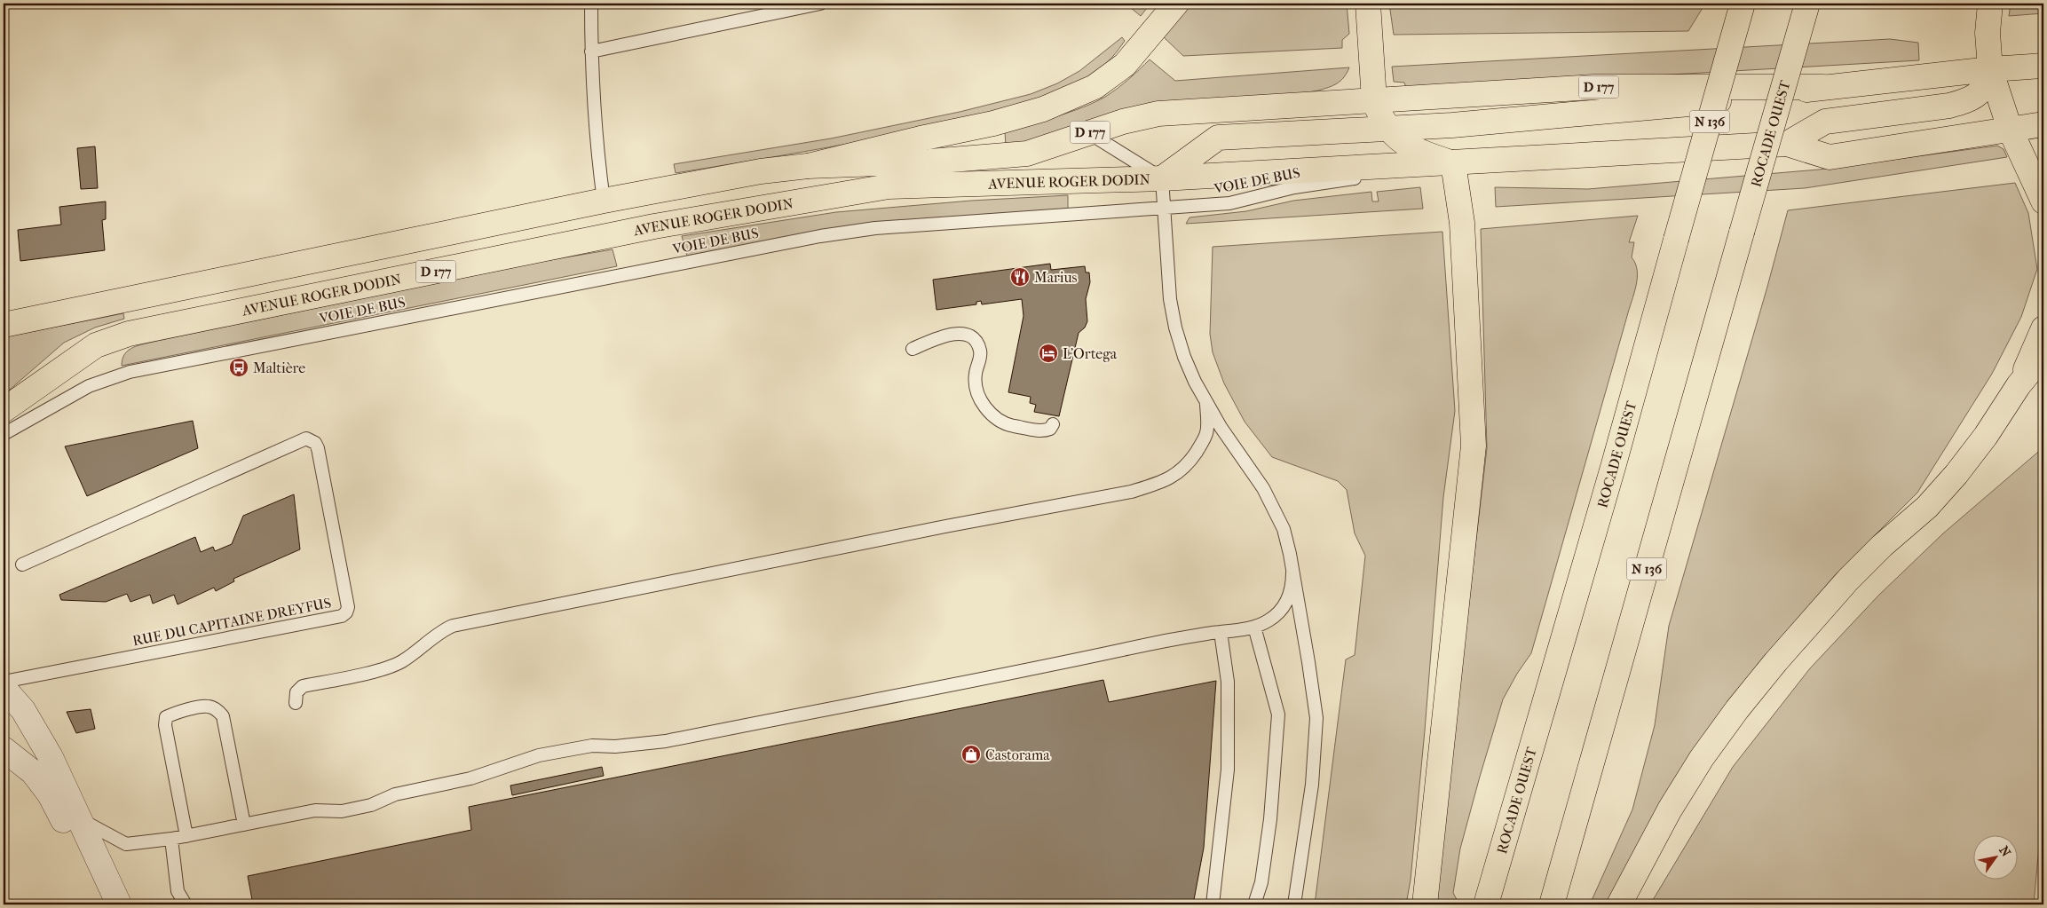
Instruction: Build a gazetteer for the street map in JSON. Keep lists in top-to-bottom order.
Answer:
{
  "streets": {
    "main road": [
      "D 177",
      "N 136",
      "ROCADE OUEST",
      "AVENUE ROGER DODIN"
    ],
    "lane": ["VOIE DE BUS", "RUE DU CAPITAINE DREYFUS"]
  },
  "crossings": [
    ["D 177", "VOIE DE BUS"],
    ["D 177", "AVENUE ROGER DODIN"],
    ["VOIE DE BUS", "AVENUE ROGER DODIN"]
  ],
  "places": {
    "restaurant": ["Marius"],
    "hotel": ["L'Ortega"],
    "bus stop": ["Maltière"],
    "shop": ["Castorama"]
  },
  "north": "top right"
}
